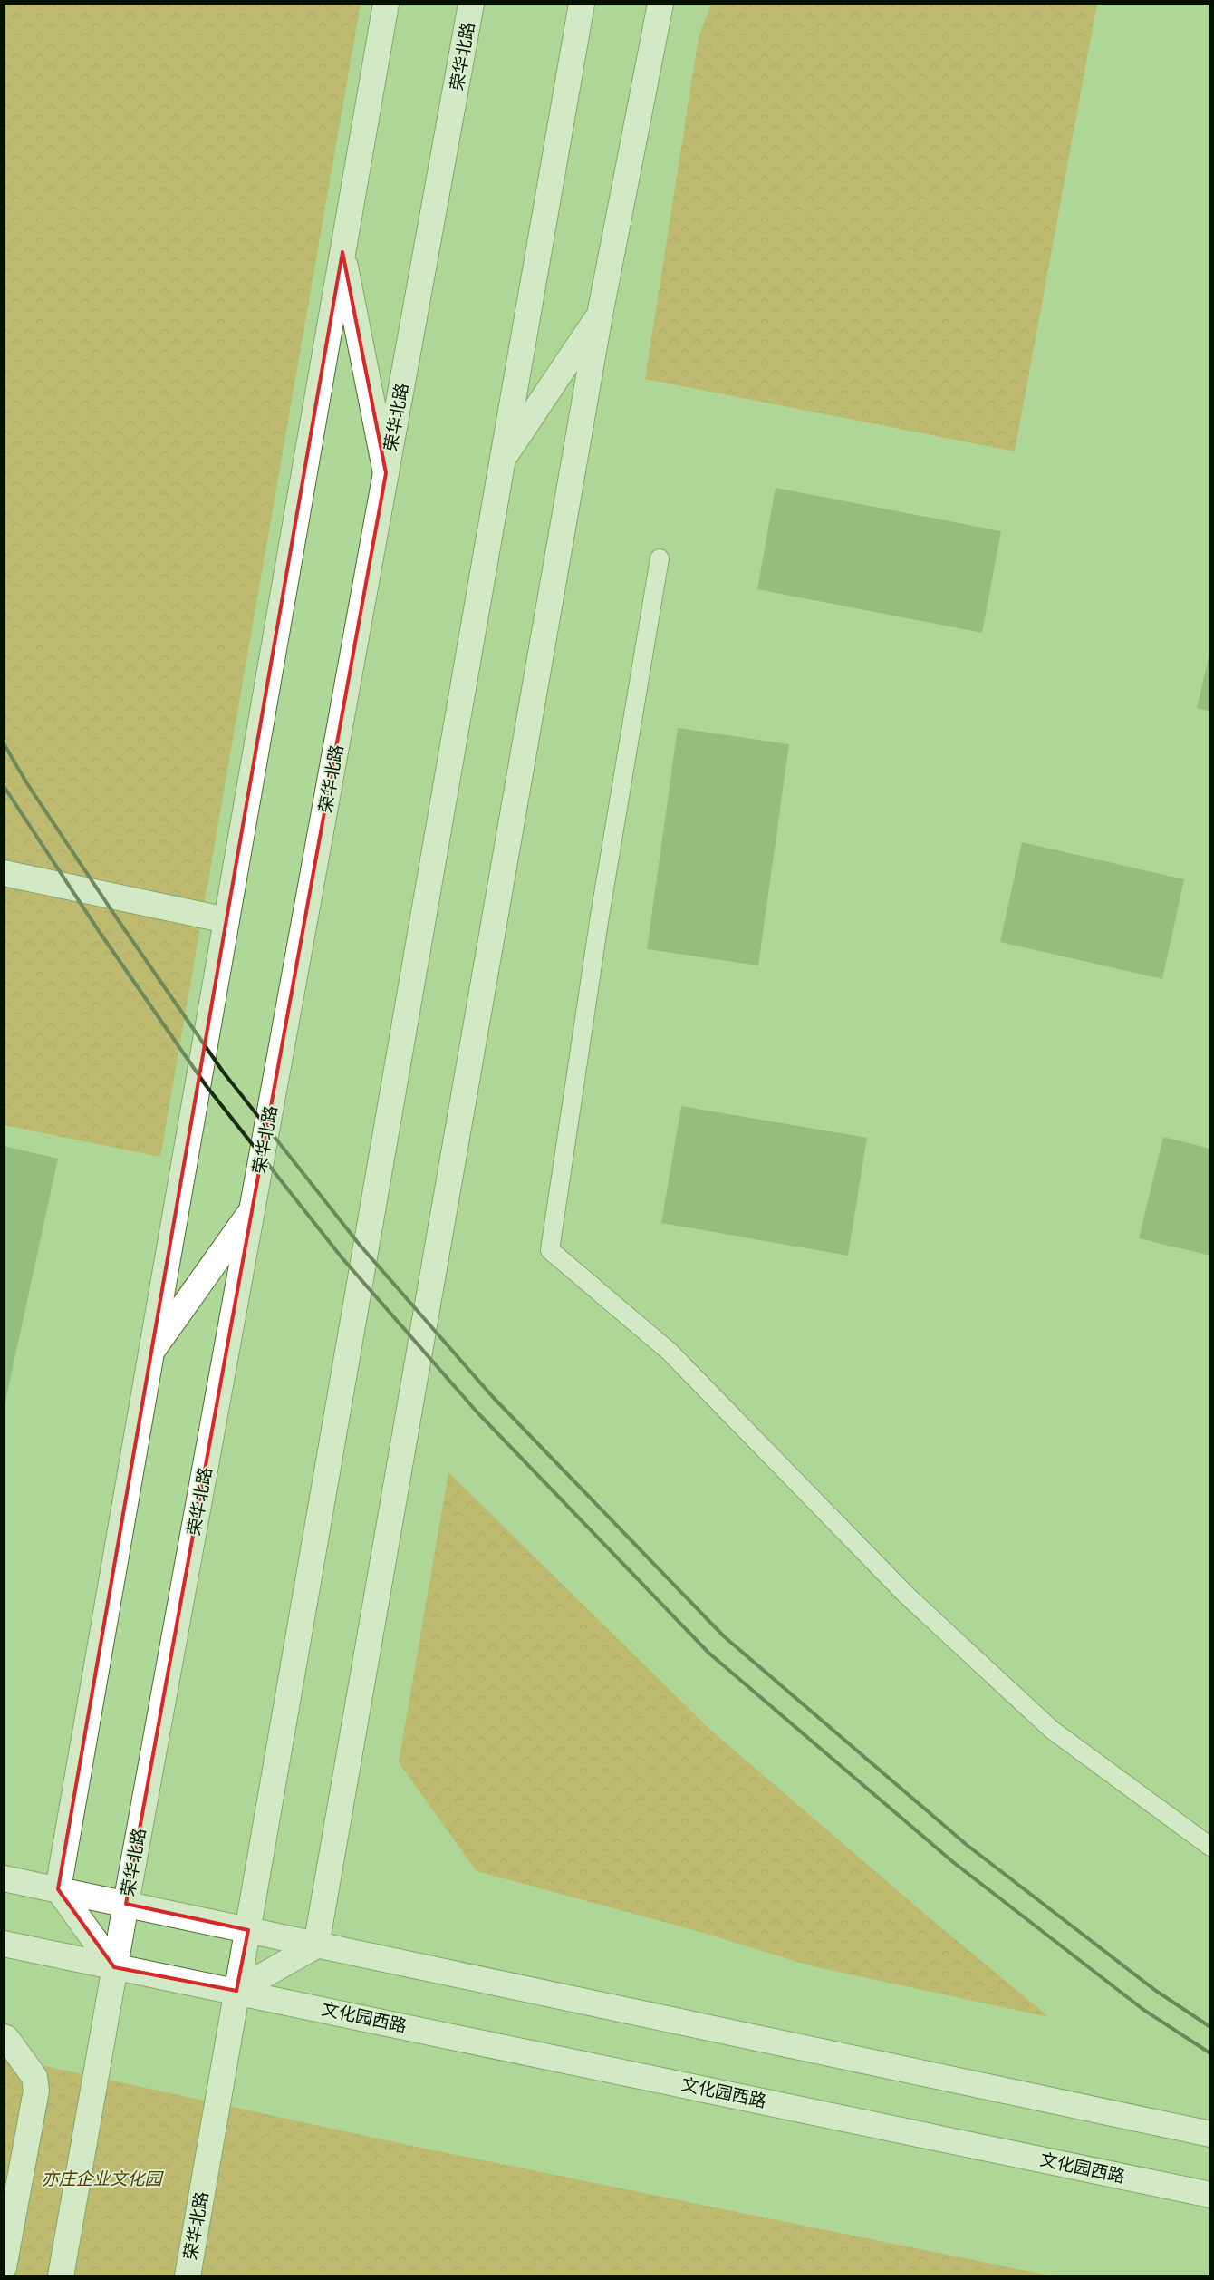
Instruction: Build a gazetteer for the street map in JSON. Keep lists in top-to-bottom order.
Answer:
{
  "streets": {
    "main road": ["荣华北路", "文化园西路"]
  },
  "crossings": [
    ["荣华北路", "文化园西路"]
  ],
  "parks": ["亦庄企业文化园"]
}
